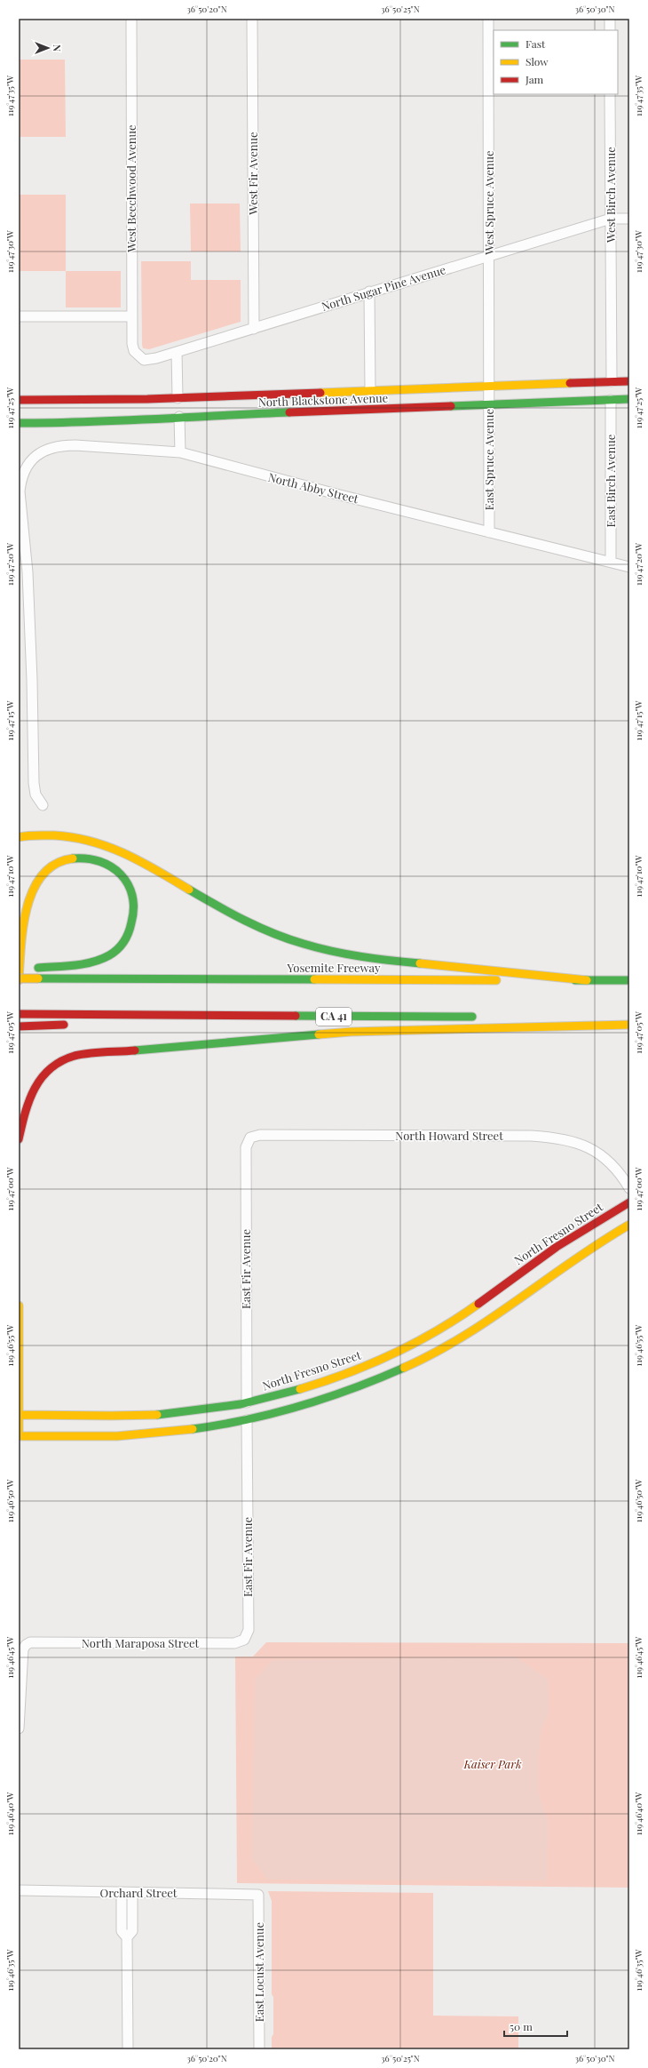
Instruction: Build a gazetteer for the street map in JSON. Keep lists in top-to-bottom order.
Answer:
{
  "streets": {
    "main road": [
      "North Blackstone Avenue",
      "Yosemite Freeway",
      "CA 41",
      "North Fresno Street"
    ],
    "street": [
      "West Fir Avenue",
      "West Beechwood Avenue",
      "West Birch Avenue",
      "West Spruce Avenue",
      "North Sugar Pine Avenue",
      "East Spruce Avenue",
      "East Birch Avenue",
      "North Abby Street",
      "North Howard Street",
      "East Fir Avenue",
      "North Maraposa Street",
      "Orchard Street",
      "East Locust Avenue"
    ]
  },
  "crossings": [
    ["West Fir Avenue", "North Sugar Pine Avenue"],
    ["West Beechwood Avenue", "North Sugar Pine Avenue"],
    ["West Birch Avenue", "North Sugar Pine Avenue"],
    ["West Birch Avenue", "North Blackstone Avenue"],
    ["West Spruce Avenue", "North Sugar Pine Avenue"],
    ["West Spruce Avenue", "North Blackstone Avenue"],
    ["West Spruce Avenue", "East Spruce Avenue"],
    ["North Blackstone Avenue", "East Spruce Avenue"],
    ["North Blackstone Avenue", "East Birch Avenue"],
    ["East Spruce Avenue", "North Abby Street"],
    ["East Birch Avenue", "North Abby Street"],
    ["North Howard Street", "East Fir Avenue"],
    ["North Fresno Street", "East Fir Avenue"],
    ["East Fir Avenue", "North Maraposa Street"],
    ["Orchard Street", "East Locust Avenue"]
  ],
  "parks": ["Kaiser Park"],
  "legend": ["Fast", "Slow", "Jam"],
  "scale_bar": "50 m",
  "north": "right",
  "coordinates": [
    "36°50'20\"N",
    "36°50'25\"N",
    "36°50'30\"N",
    "119°47'35\"W",
    "119°47'30\"W",
    "119°47'25\"W",
    "119°47'20\"W",
    "119°47'15\"W",
    "119°47'10\"W",
    "119°47'05\"W",
    "119°47'00\"W",
    "119°46'55\"W",
    "119°46'50\"W",
    "119°46'45\"W",
    "119°46'40\"W",
    "119°46'35\"W"
  ]
}
